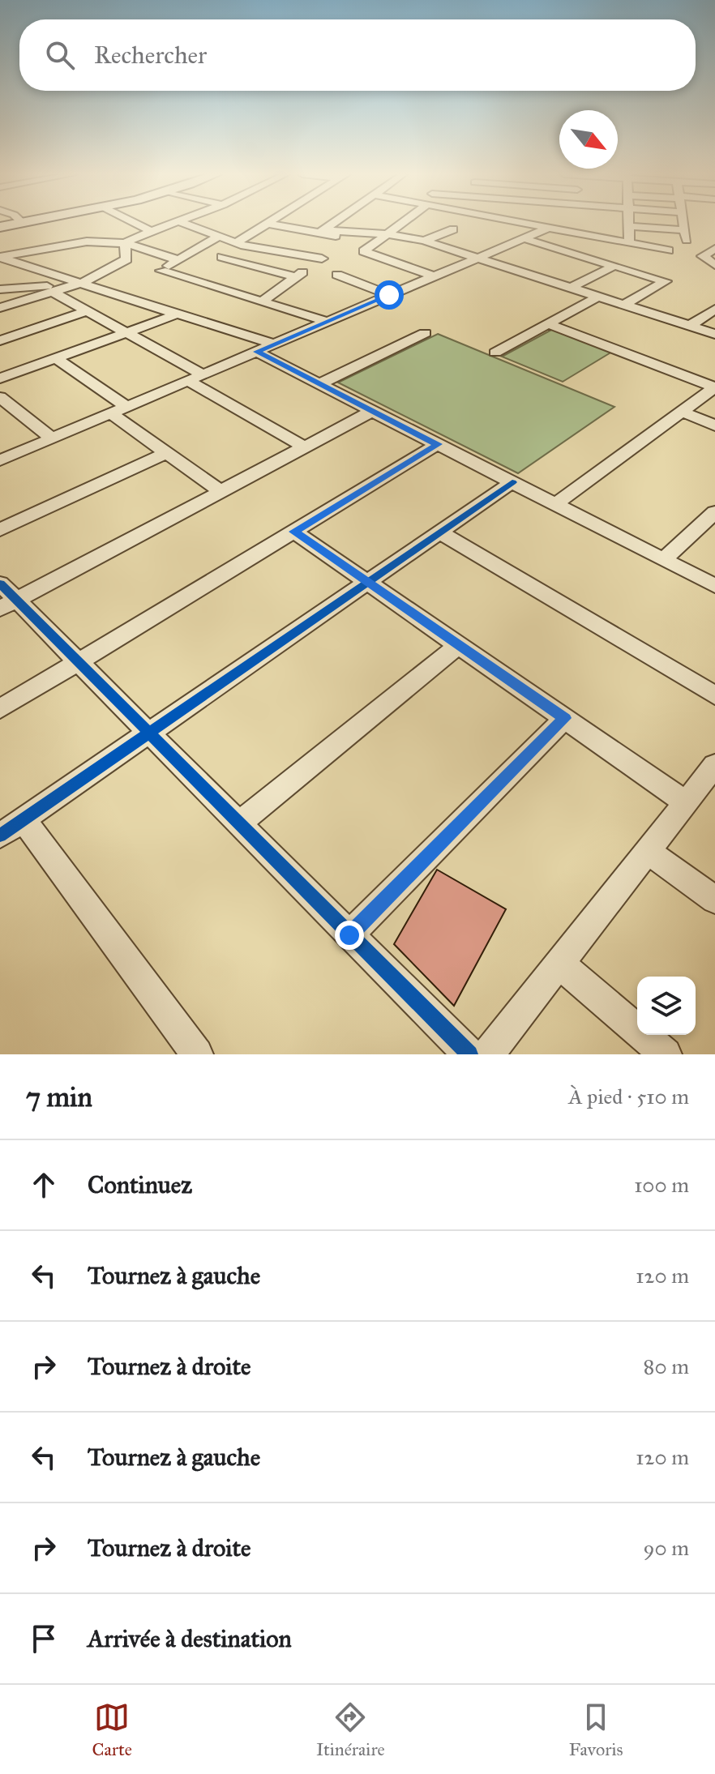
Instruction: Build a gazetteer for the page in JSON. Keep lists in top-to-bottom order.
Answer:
{
  "north": "bottom right",
  "page": {
    "search": "Rechercher",
    "heading": ["7 min", "À pied · 510 m"],
    "list": [
      ["Continuez", "100 m"],
      ["Tournez à gauche", "120 m"],
      ["Tournez à droite", "80 m"],
      ["Tournez à gauche", "120 m"],
      ["Tournez à droite", "90 m"],
      "Arrivée à destination"
    ],
    "nav": ["Carte", "Itinéraire", "Favoris"]
  }
}
